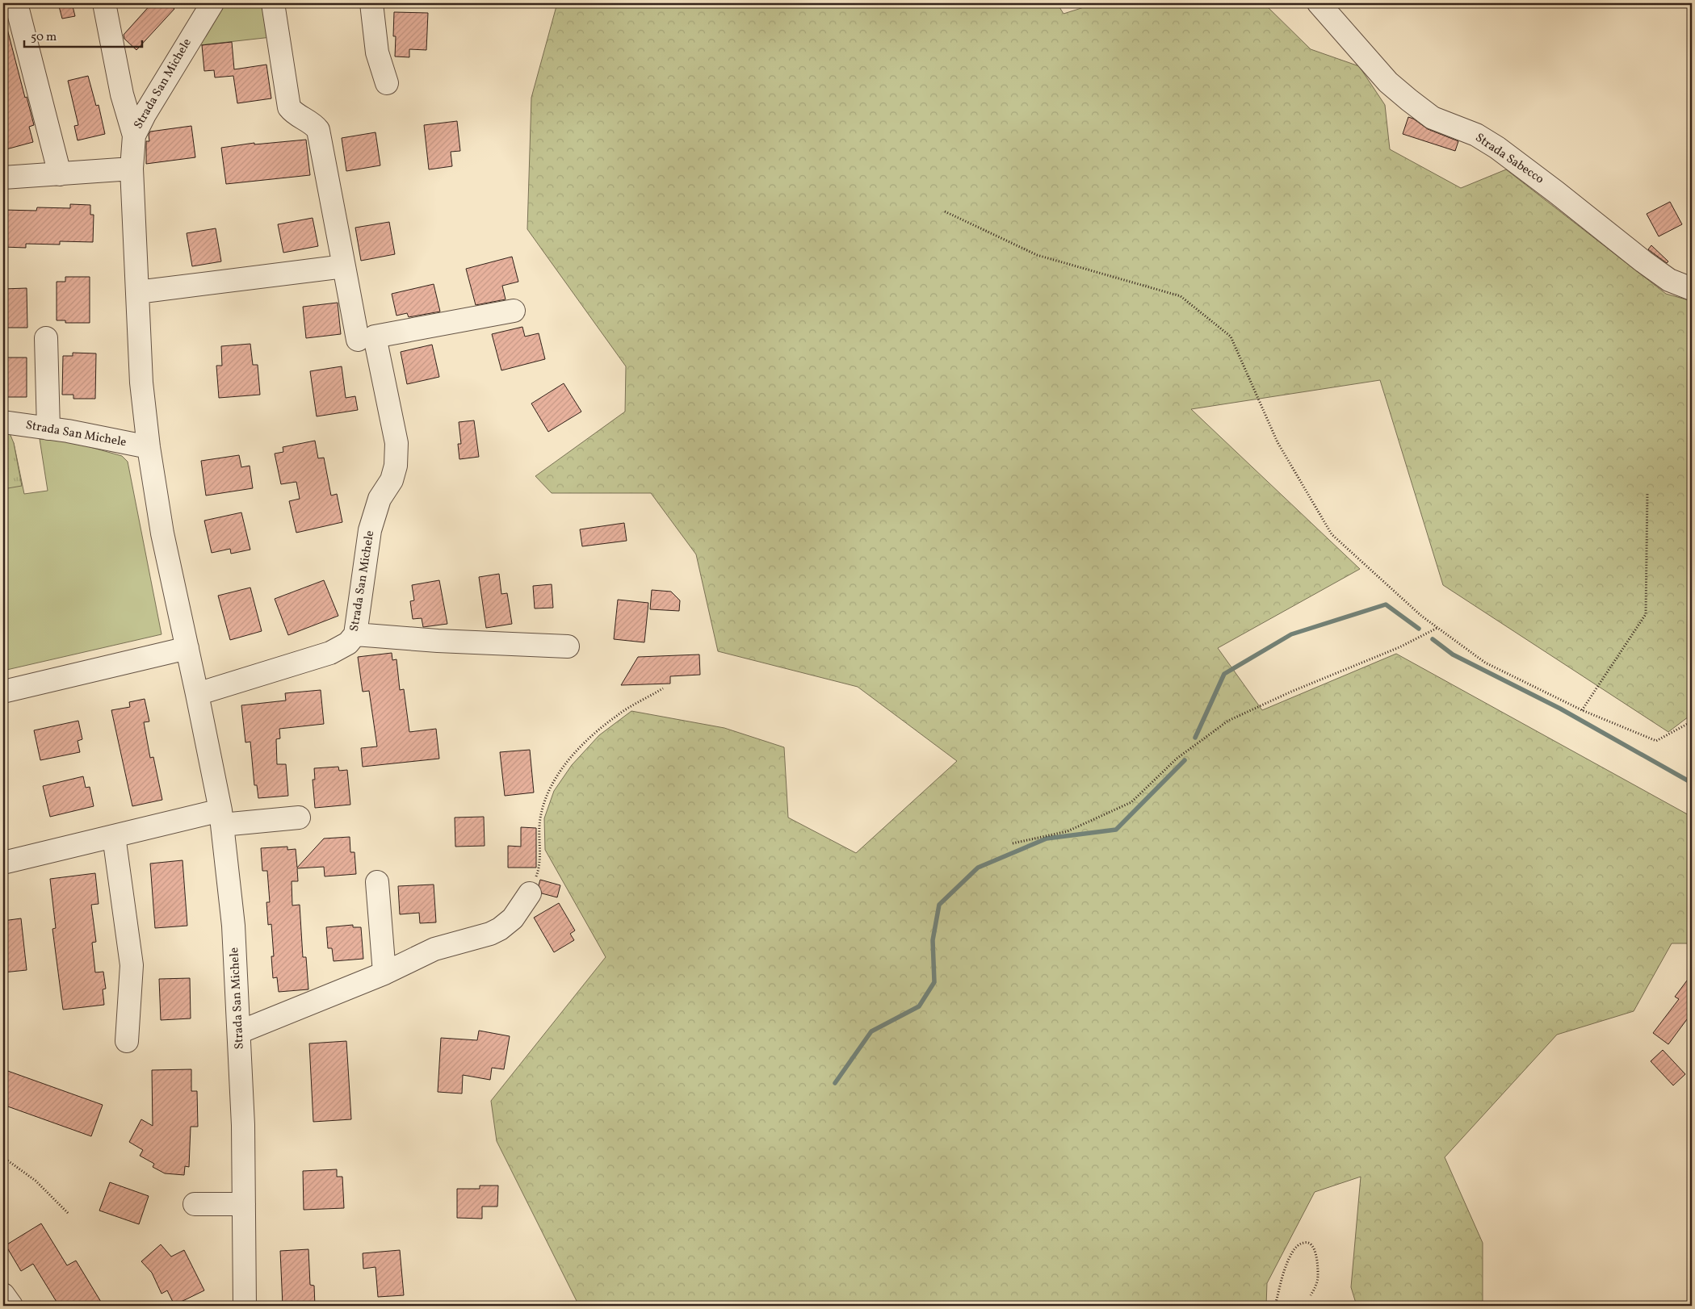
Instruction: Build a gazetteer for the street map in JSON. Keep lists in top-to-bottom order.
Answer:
{
  "streets": {
    "street": ["Strada San Michele", "Strada Sabecco"]
  },
  "scale_bar": "50 m"
}
